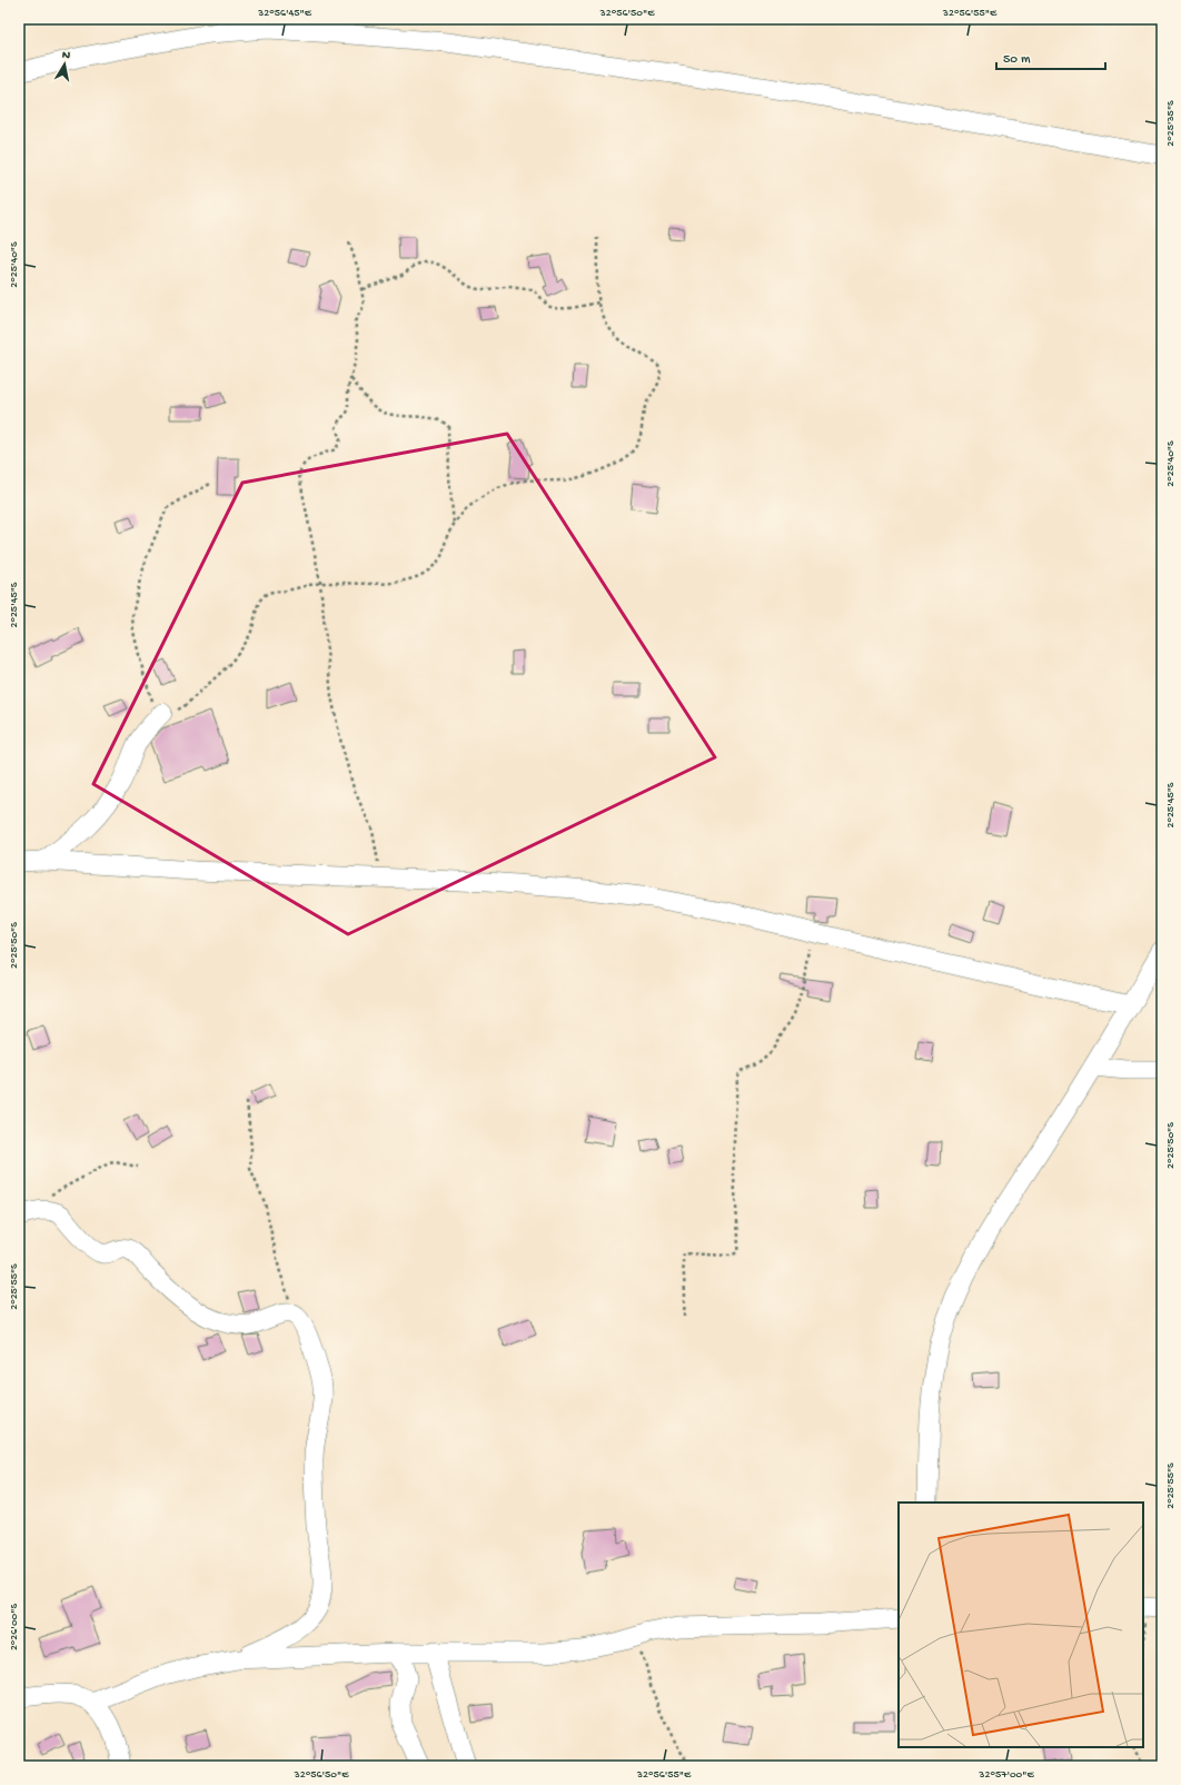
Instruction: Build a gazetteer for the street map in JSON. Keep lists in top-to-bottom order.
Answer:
{
  "scale_bar": "50 m",
  "north": "top",
  "coordinates": [
    "32°56'45\"E",
    "32°56'50\"E",
    "32°56'55\"E",
    "2°25'35\"S",
    "2°25'40\"S",
    "2°25'45\"S",
    "2°25'50\"S",
    "2°25'55\"S",
    "2°26'00\"S",
    "32°57'00\"E"
  ]
}
